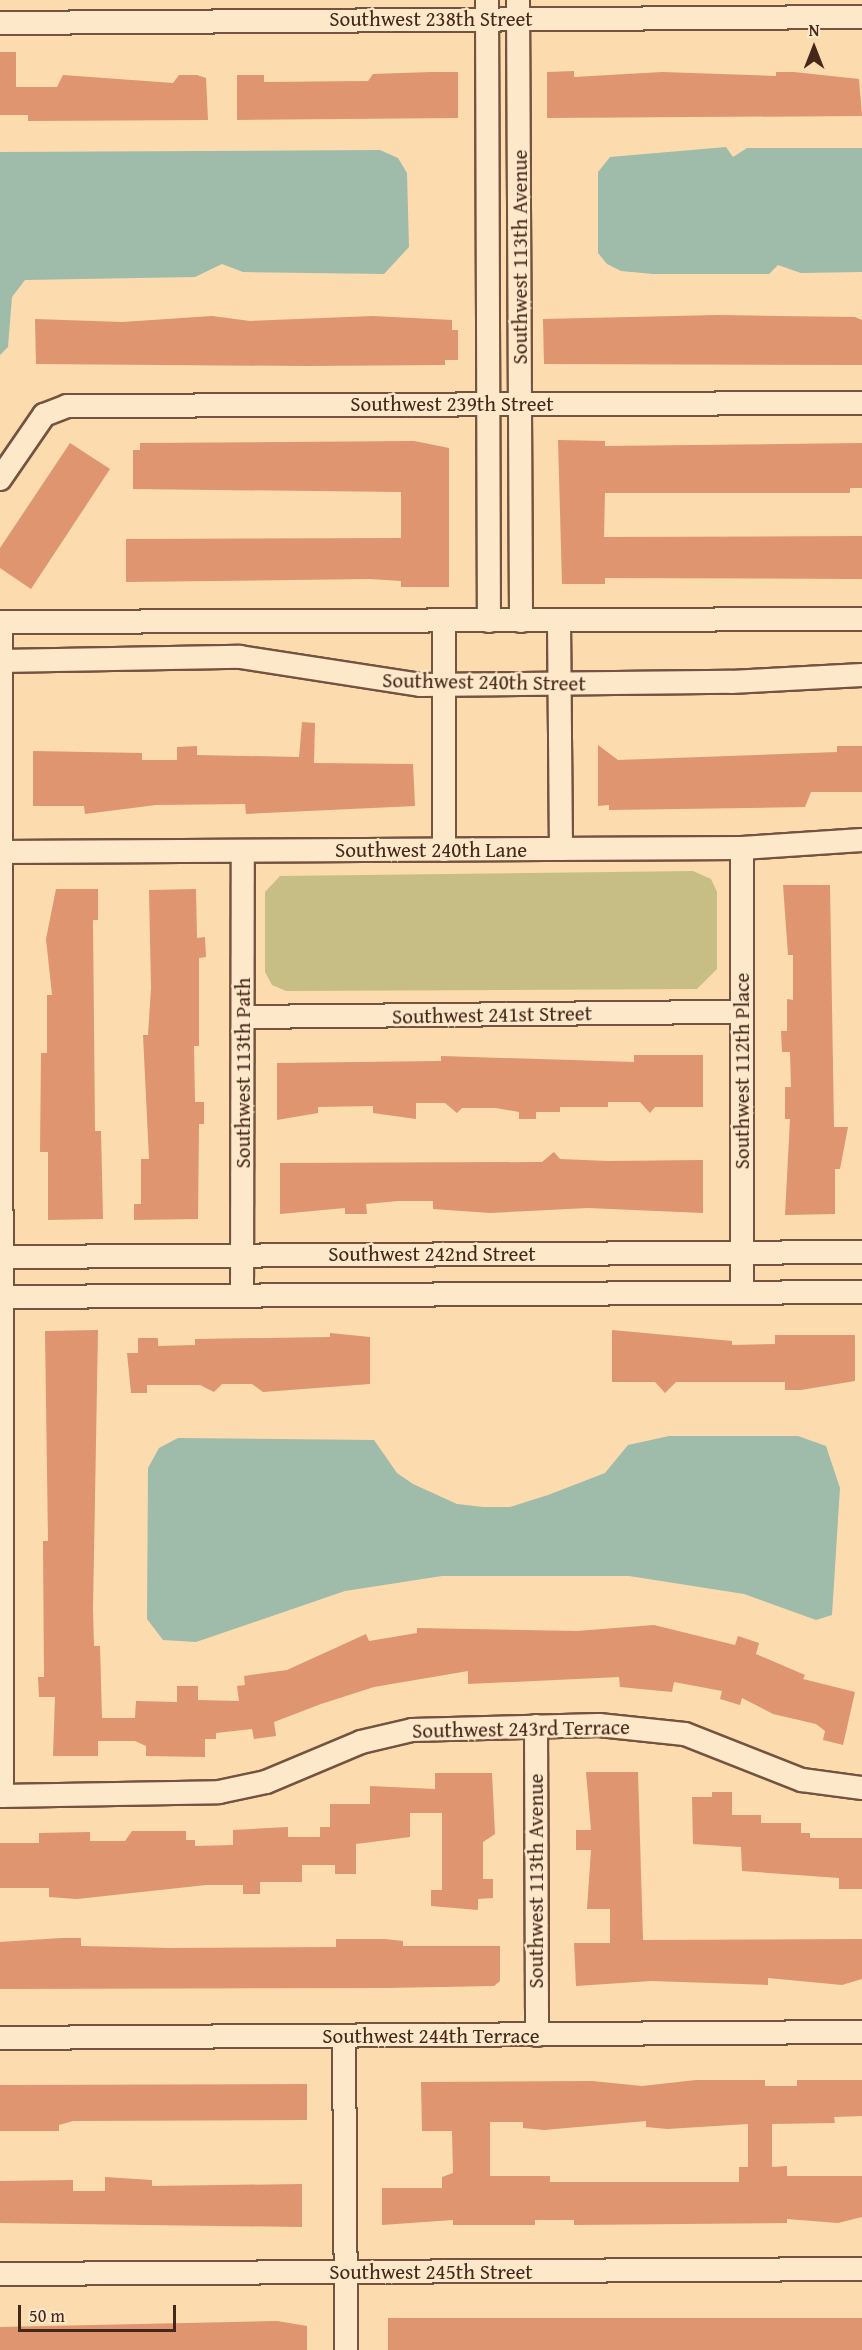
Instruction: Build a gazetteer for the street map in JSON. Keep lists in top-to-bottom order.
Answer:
{
  "streets": {
    "street": [
      "Southwest 238th Street",
      "Southwest 113th Avenue",
      "Southwest 239th Street",
      "Southwest 240th Street",
      "Southwest 240th Lane",
      "Southwest 241st Street",
      "Southwest 112th Place",
      "Southwest 113th Path",
      "Southwest 242nd Street",
      "Southwest 243rd Terrace",
      "Southwest 244th Terrace",
      "Southwest 245th Street"
    ]
  },
  "crossings": [
    ["Southwest 238th Street", "Southwest 113th Avenue"],
    ["Southwest 113th Avenue", "Southwest 239th Street"],
    ["Southwest 113th Avenue", "Southwest 243rd Terrace"],
    ["Southwest 113th Avenue", "Southwest 244th Terrace"],
    ["Southwest 240th Lane", "Southwest 112th Place"],
    ["Southwest 240th Lane", "Southwest 113th Path"],
    ["Southwest 241st Street", "Southwest 112th Place"],
    ["Southwest 241st Street", "Southwest 113th Path"],
    ["Southwest 112th Place", "Southwest 242nd Street"],
    ["Southwest 113th Path", "Southwest 242nd Street"]
  ],
  "scale_bar": "50 m",
  "north": "top"
}
